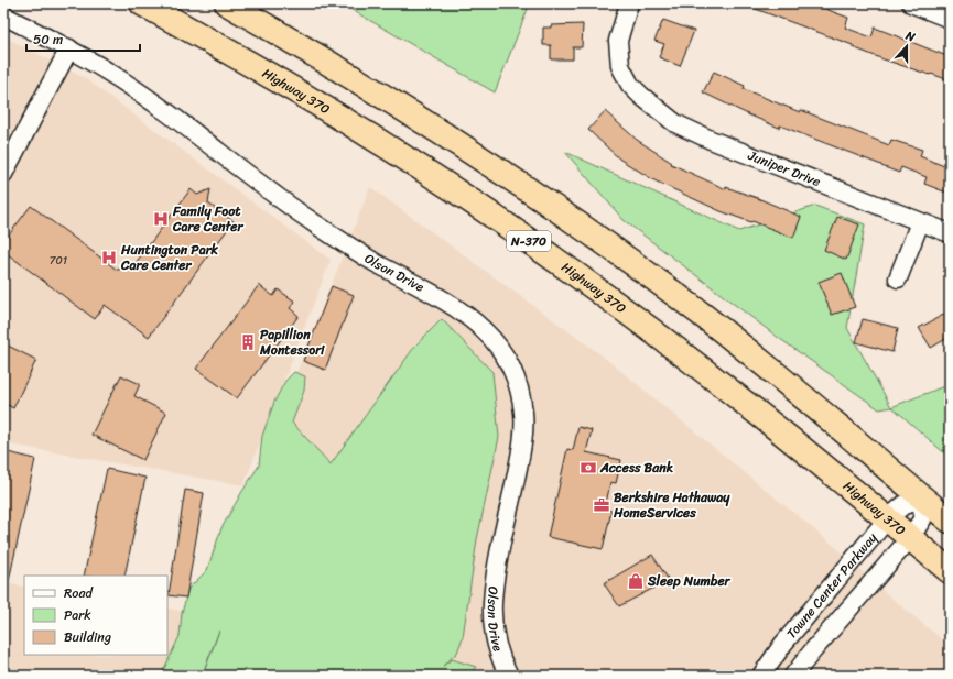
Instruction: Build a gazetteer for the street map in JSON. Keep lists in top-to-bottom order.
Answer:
{
  "streets": {
    "highway": ["Highway 370", "N-370"],
    "street": ["Juniper Drive", "Olson Drive", "Towne Center Parkway"]
  },
  "crossings": [
    ["Highway 370", "Towne Center Parkway"]
  ],
  "places": {
    "hospital": ["Family Foot Care Center", "Huntington Park Care Center"],
    "building": ["Papillion Montessori"],
    "bank": ["Access Bank"],
    "office": ["Berkshire Hathaway HomeServices"],
    "shop": ["Sleep Number"]
  },
  "house_numbers": ["701"],
  "legend": ["Road", "Park", "Building"],
  "scale_bar": "50 m",
  "north": "top"
}
